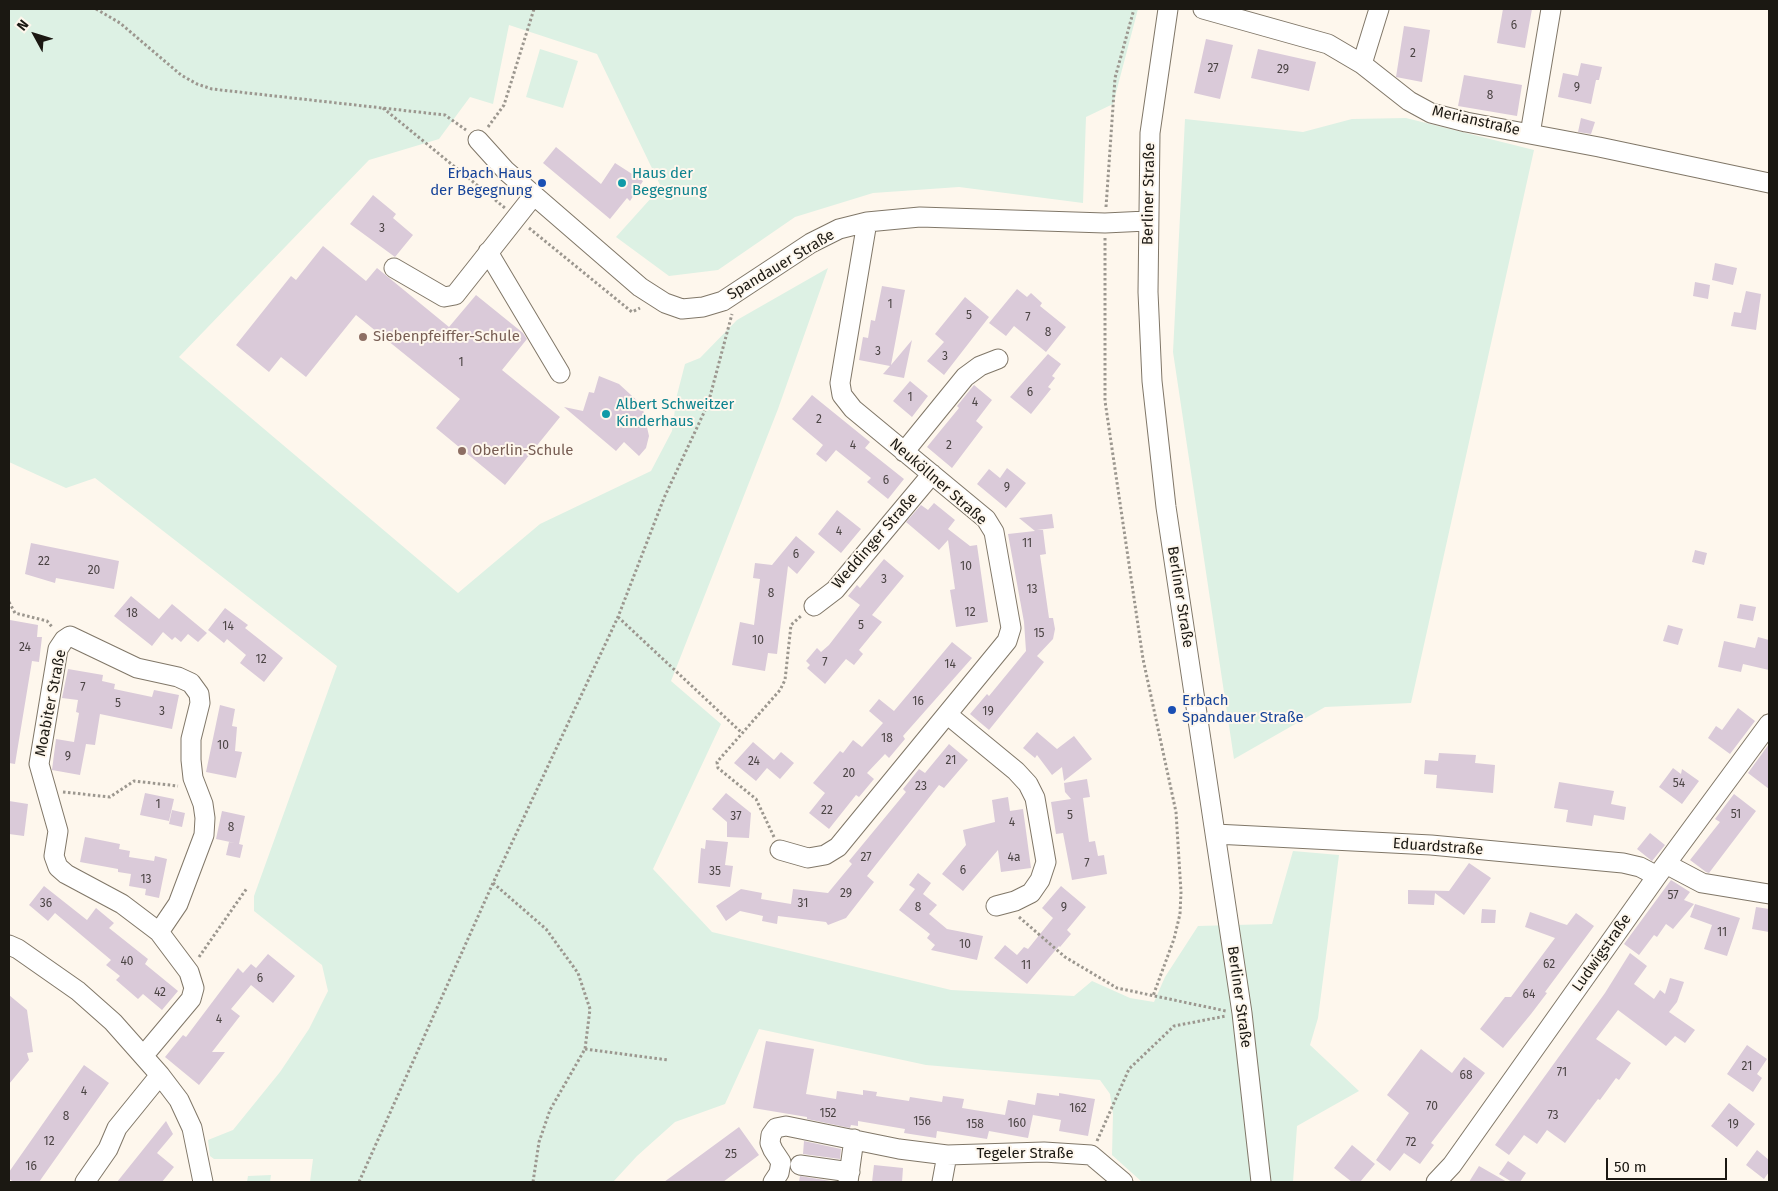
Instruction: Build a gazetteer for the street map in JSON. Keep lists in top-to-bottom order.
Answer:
{
  "streets": {
    "street": [
      "Merianstraße",
      "Berliner Straße",
      "Spandauer Straße",
      "Neuköllner Straße",
      "Weddinger Straße",
      "Moabiter Straße",
      "Eduardstraße",
      "Ludwigstraße",
      "Tegeler Straße"
    ]
  },
  "crossings": [
    ["Berliner Straße", "Spandauer Straße"],
    ["Berliner Straße", "Eduardstraße"],
    ["Spandauer Straße", "Neuköllner Straße"],
    ["Neuköllner Straße", "Weddinger Straße"],
    ["Eduardstraße", "Ludwigstraße"]
  ],
  "places": [
    "Erbach Haus der Begegnung",
    "Haus der Begegnung",
    "Siebenpfeiffer-Schule",
    "Albert Schweitzer Kinderhaus",
    "Oberlin-Schule",
    "Erbach Spandauer Straße"
  ],
  "house_numbers": [
    "6",
    "2",
    "27",
    "29",
    "9",
    "8",
    "3",
    "1",
    "5",
    "7",
    "8",
    "3",
    "3",
    "1",
    "6",
    "1",
    "4",
    "2",
    "4",
    "2",
    "6",
    "9",
    "4",
    "11",
    "6",
    "22",
    "10",
    "20",
    "3",
    "13",
    "8",
    "12",
    "18",
    "5",
    "14",
    "15",
    "10",
    "24",
    "12",
    "7",
    "14",
    "7",
    "16",
    "5",
    "3",
    "19",
    "18",
    "10",
    "9",
    "21",
    "24",
    "20",
    "54",
    "23",
    "1",
    "22",
    "51",
    "5",
    "37",
    "4",
    "8",
    "27",
    "4a",
    "7",
    "6",
    "35",
    "13",
    "29",
    "57",
    "36",
    "31",
    "8",
    "9",
    "11",
    "10",
    "40",
    "62",
    "11",
    "6",
    "42",
    "64",
    "4",
    "21",
    "71",
    "68",
    "4",
    "70",
    "162",
    "152",
    "73",
    "8",
    "156",
    "160",
    "158",
    "19",
    "12",
    "72",
    "25",
    "16"
  ],
  "scale_bar": "50 m",
  "north": "top left"
}
